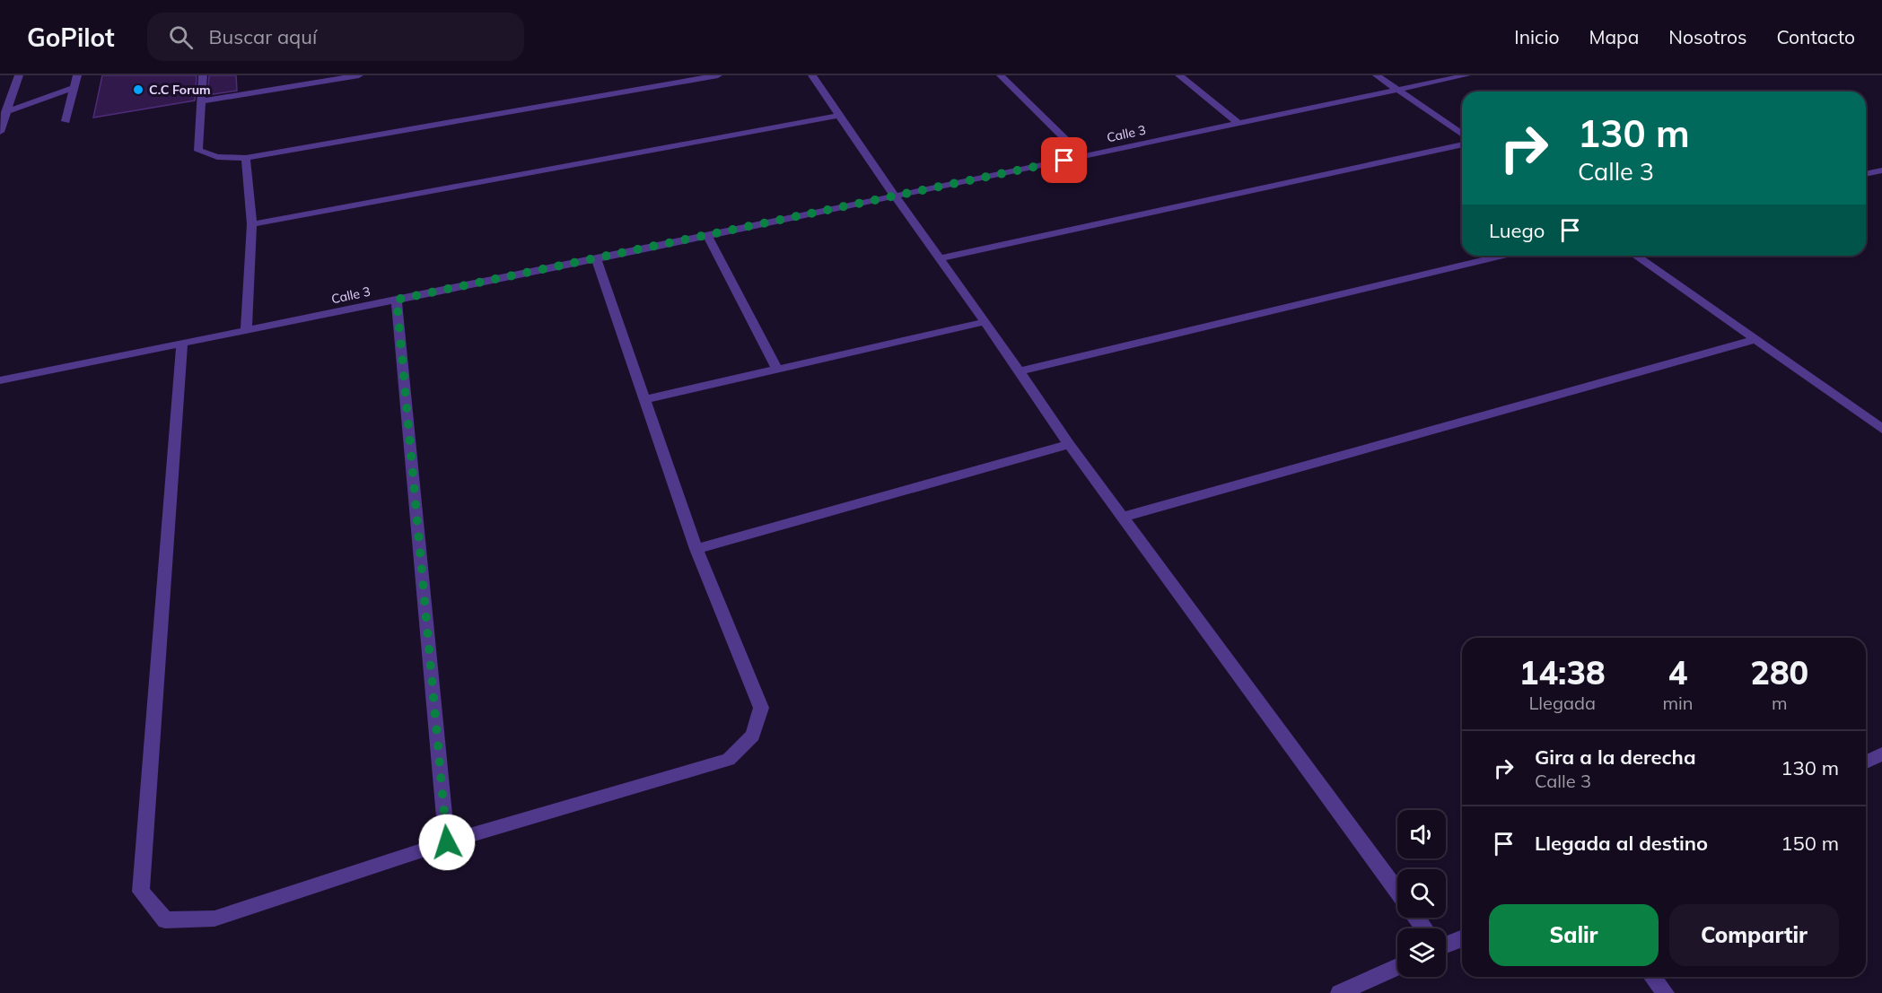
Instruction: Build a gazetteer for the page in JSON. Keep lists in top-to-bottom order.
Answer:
{
  "streets": {
    "street": ["Calle 3"]
  },
  "places": ["C.C Forum"],
  "page": {
    "header": "GoPilot",
    "search": "Buscar aquí",
    "nav": [
      "Inicio",
      "Mapa",
      "Nosotros",
      "Contacto"
    ],
    "turn": ["130 m", "Calle 3"],
    "then": "Luego",
    "eta": [
      "14:38",
      "Llegada",
      "4",
      "min",
      "280",
      "m"
    ],
    "list": [
      {
        "name": "Gira a la derecha",
        "note": "Calle 3",
        "value": "130 m"
      },
      {
        "name": "Llegada al destino",
        "value": "150 m"
      }
    ],
    "buttons": ["Salir", "Compartir"]
  }
}
